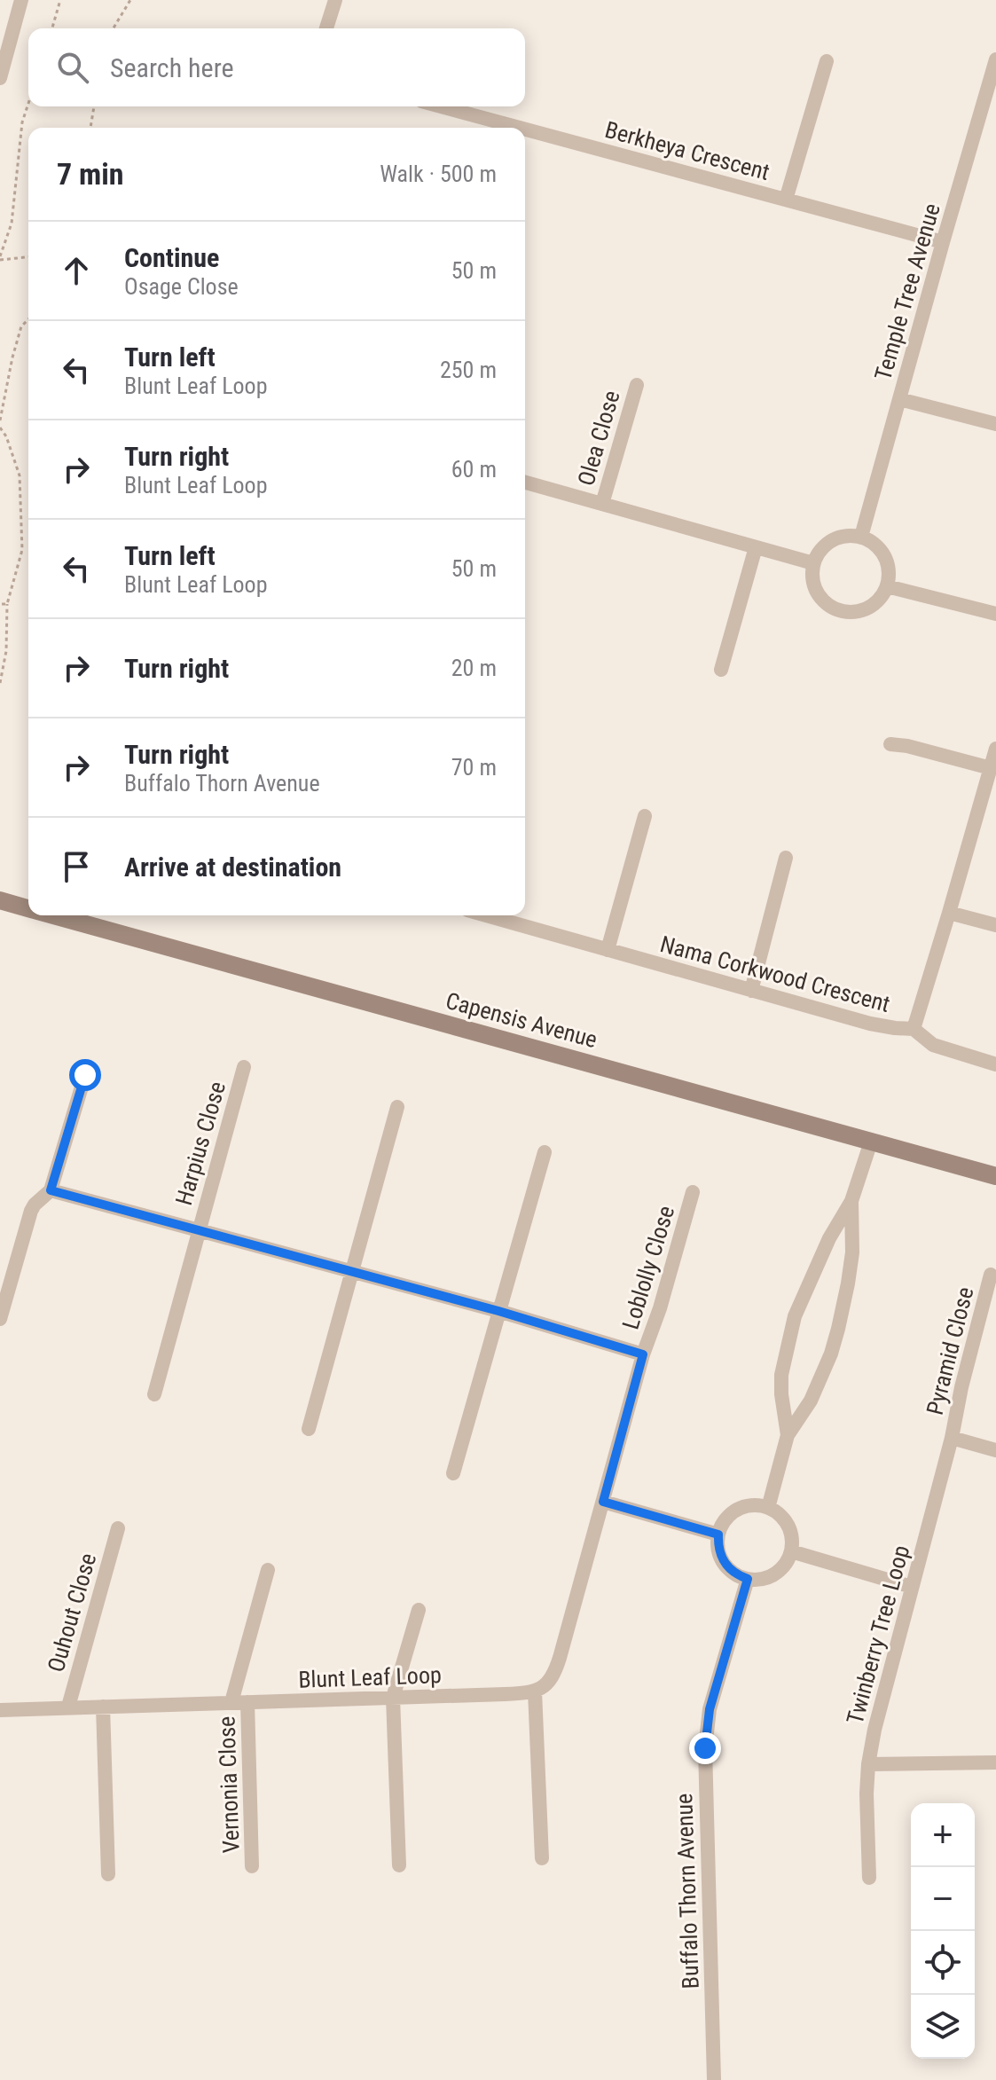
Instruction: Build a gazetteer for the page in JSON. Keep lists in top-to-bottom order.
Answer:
{
  "streets": {
    "street": [
      "Berkheya Crescent",
      "Temple Tree Avenue",
      "Olea Close",
      "Nama Corkwood Crescent",
      "Capensis Avenue",
      "Harpius Close",
      "Loblolly Close",
      "Pyramid Close",
      "Ouhout Close",
      "Twinberry Tree Loop",
      "Blunt Leaf Loop",
      "Vernonia Close",
      "Buffalo Thorn Avenue"
    ]
  },
  "crossings": [
    ["Berkheya Crescent", "Temple Tree Avenue"],
    ["Pyramid Close", "Twinberry Tree Loop"],
    ["Ouhout Close", "Blunt Leaf Loop"],
    ["Blunt Leaf Loop", "Vernonia Close"]
  ],
  "page": {
    "search": "Search here",
    "heading": ["7 min", "Walk · 500 m"],
    "list": [
      ["Continue", "Osage Close", "50 m"],
      ["Turn left", "Blunt Leaf Loop", "250 m"],
      ["Turn right", "Blunt Leaf Loop", "60 m"],
      ["Turn left", "Blunt Leaf Loop", "50 m"],
      ["Turn right", "20 m"],
      ["Turn right", "Buffalo Thorn Avenue", "70 m"],
      "Arrive at destination"
    ],
    "map_buttons": ["+", "−"]
  }
}
